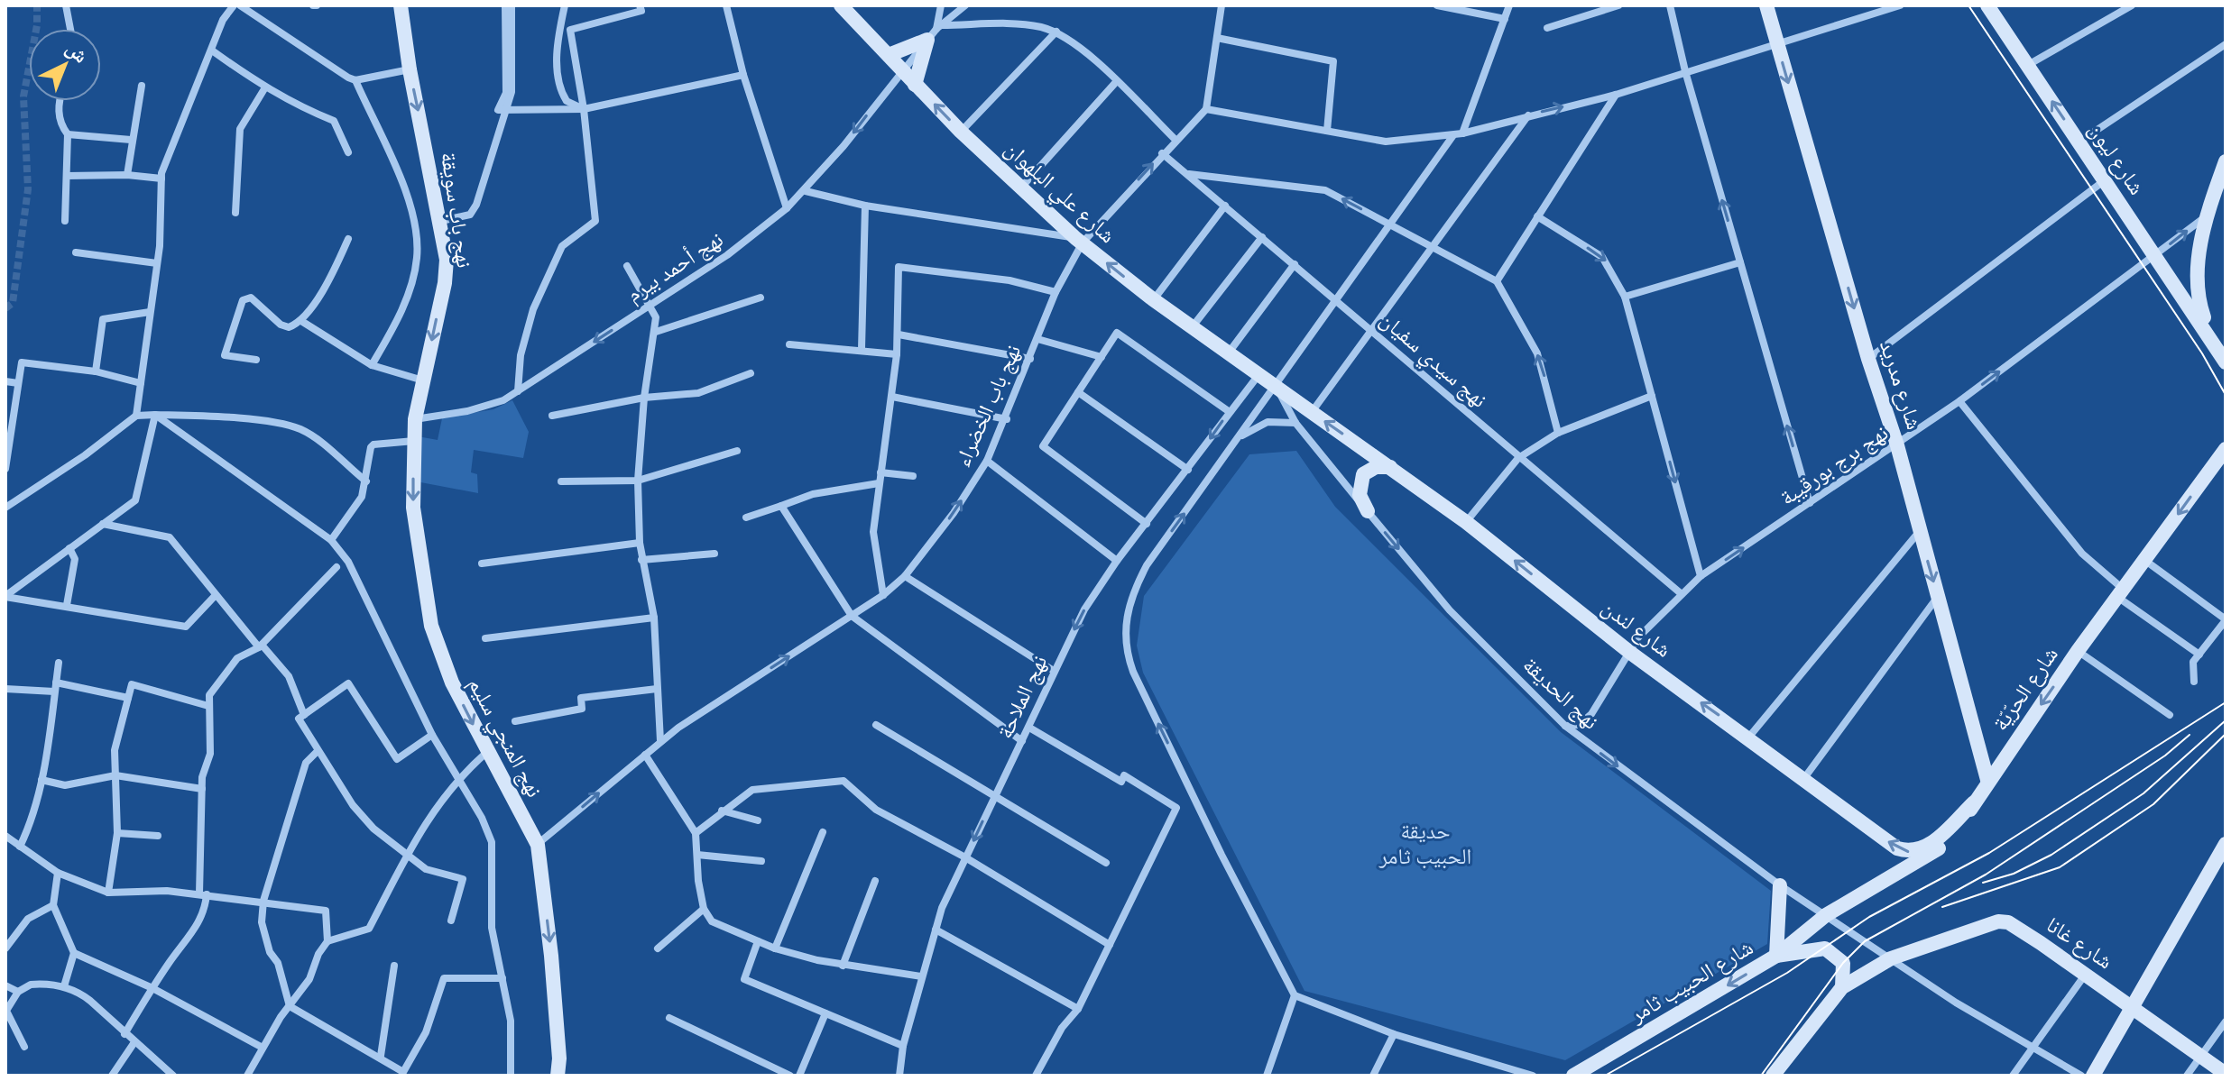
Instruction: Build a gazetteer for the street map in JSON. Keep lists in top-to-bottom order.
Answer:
{
  "streets": {
    "main road": [
      "شارع ليون",
      "شارع علي البلهوان",
      "نهج باب سويقة",
      "شارع مدريد",
      "شارع لندن",
      "شارع الحرّيّة",
      "نهج المنجي سليم",
      "شارع غانا",
      "شارع الحبيب ثامر"
    ],
    "street": [
      "نهج أحمد بيرم",
      "نهج سيدي سفيان",
      "نهج باب الخضراء",
      "نهج برج بورقيبة",
      "نهج الحديقة",
      "نهج الملاحة"
    ]
  },
  "crossings": [
    ["شارع ليون", "نهج برج بورقيبة"],
    ["شارع علي البلهوان", "نهج أحمد بيرم"],
    ["شارع علي البلهوان", "نهج باب الخضراء"],
    ["شارع علي البلهوان", "شارع لندن"],
    ["شارع علي البلهوان", "نهج الحديقة"],
    ["شارع علي البلهوان", "نهج الملاحة"],
    ["نهج باب سويقة", "نهج أحمد بيرم"],
    ["نهج باب سويقة", "نهج المنجي سليم"],
    ["نهج أحمد بيرم", "نهج المنجي سليم"],
    ["نهج سيدي سفيان", "نهج باب الخضراء"],
    ["نهج سيدي سفيان", "نهج برج بورقيبة"],
    ["شارع مدريد", "نهج برج بورقيبة"],
    ["شارع مدريد", "شارع الحرّيّة"],
    ["نهج باب الخضراء", "نهج المنجي سليم"],
    ["نهج برج بورقيبة", "شارع لندن"],
    ["نهج برج بورقيبة", "نهج الحديقة"],
    ["شارع لندن", "شارع الحرّيّة"],
    ["شارع لندن", "نهج الحديقة"],
    ["شارع الحرّيّة", "نهج الحديقة"],
    ["شارع الحرّيّة", "شارع الحبيب ثامر"],
    ["نهج الحديقة", "شارع غانا"],
    ["نهج الحديقة", "شارع الحبيب ثامر"]
  ],
  "one_way": [
    "نهج باب سويقة",
    "نهج أحمد بيرم",
    "شارع مدريد",
    "نهج باب الخضراء",
    "نهج برج بورقيبة",
    "شارع لندن",
    "شارع الحرّيّة",
    "نهج الحديقة",
    "نهج المنجي سليم",
    "شارع الحبيب ثامر"
  ],
  "parks": ["حديقة الحبيب ثامر"],
  "north": "top right"
}
